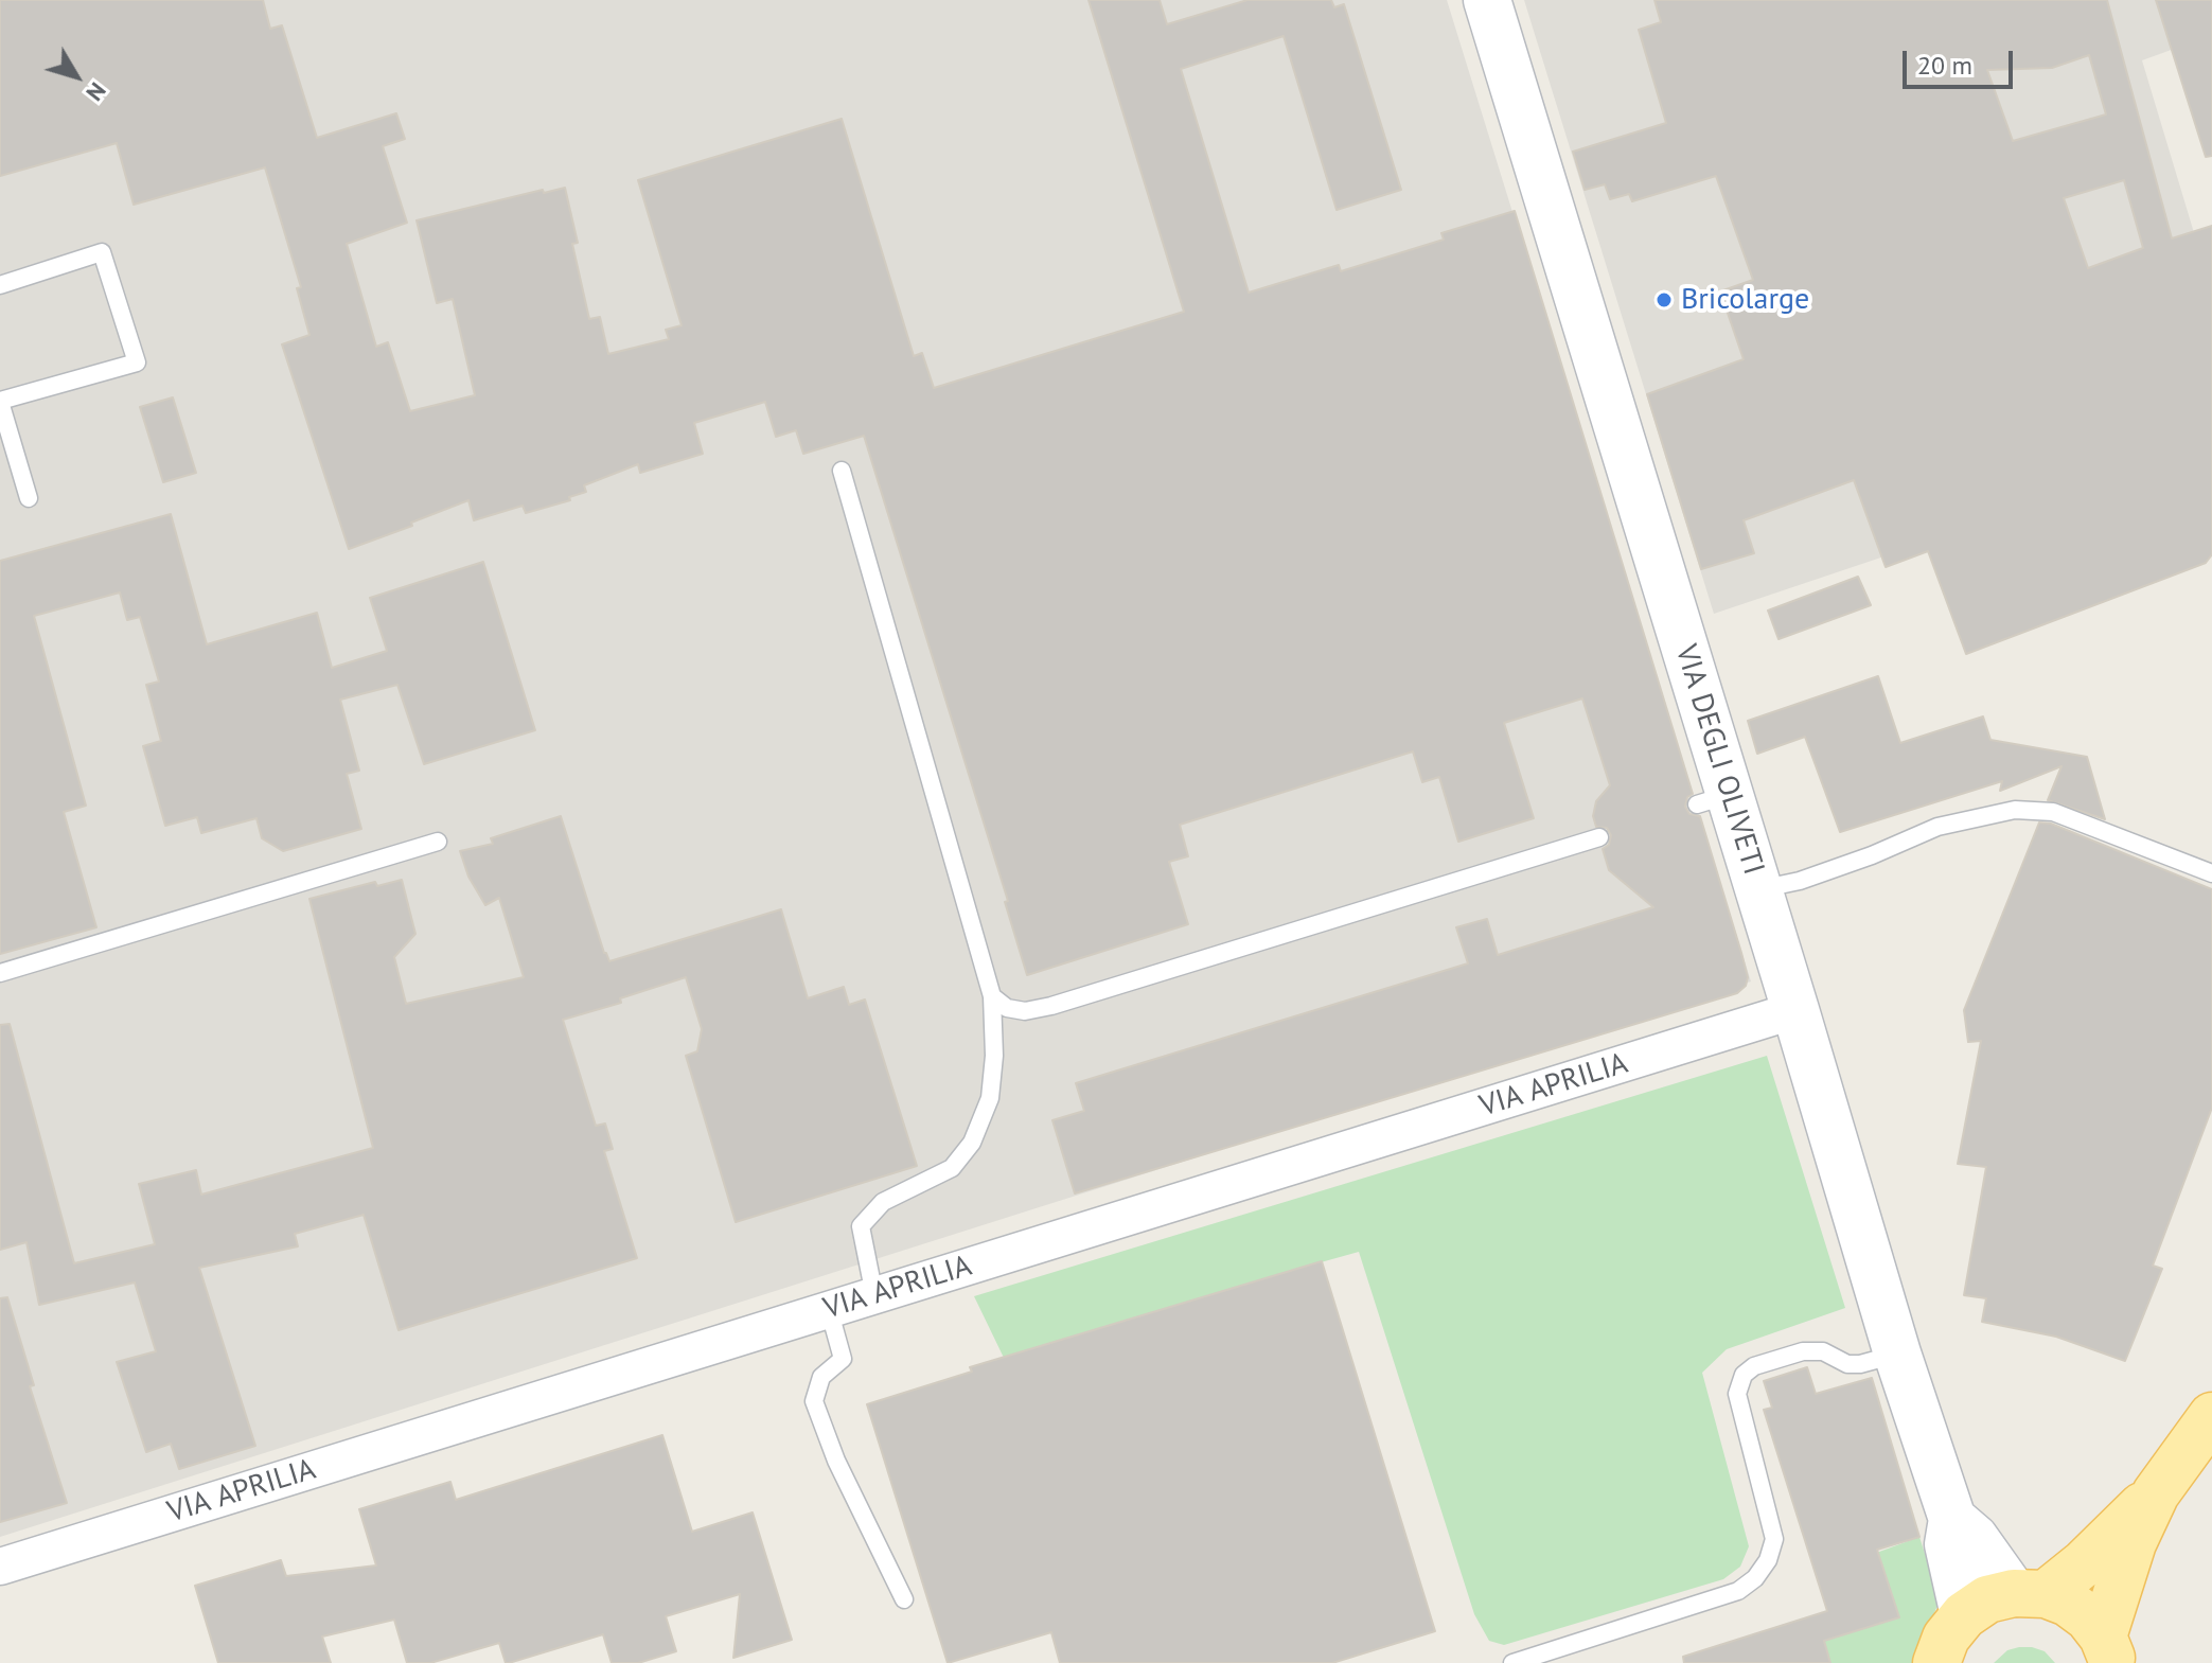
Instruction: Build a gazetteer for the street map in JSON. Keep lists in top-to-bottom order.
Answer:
{
  "streets": {
    "main road": ["VIA DEGLI OLIVETI"],
    "street": ["VIA APRILIA"]
  },
  "crossings": [
    ["VIA DEGLI OLIVETI", "VIA APRILIA"]
  ],
  "places": ["Bricolarge"],
  "scale_bar": "20 m",
  "north": "bottom right"
}
